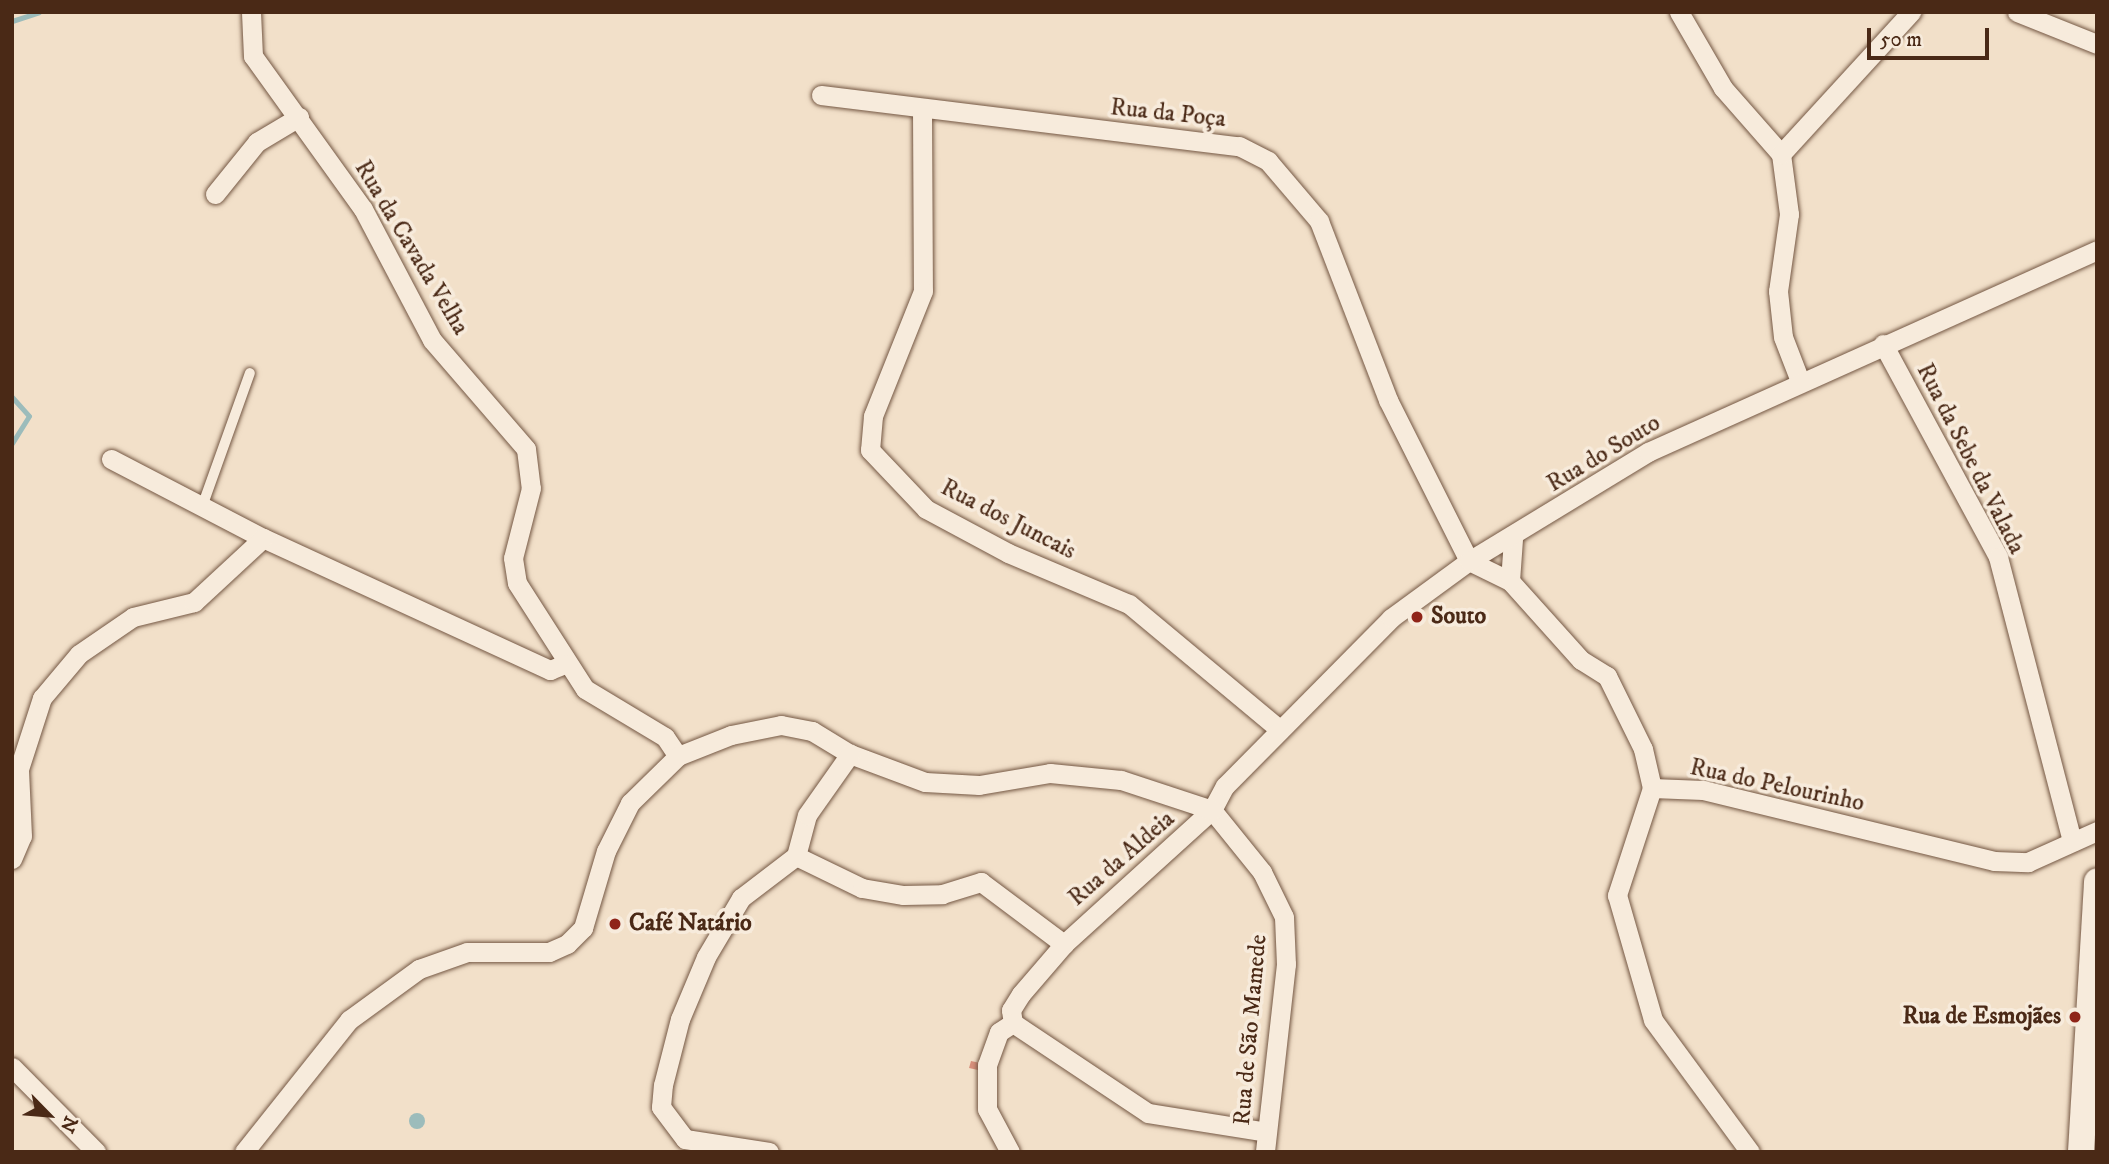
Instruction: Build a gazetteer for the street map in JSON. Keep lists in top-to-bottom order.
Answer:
{
  "streets": {
    "street": [
      "Rua da Poça",
      "Rua da Cavada Velha",
      "Rua do Souto",
      "Rua da Sebe da Valada",
      "Rua dos Juncais",
      "Rua do Pelourinho",
      "Rua da Aldeia",
      "Rua de São Mamede"
    ]
  },
  "crossings": [
    ["Rua da Poça", "Rua do Souto"],
    ["Rua da Poça", "Rua dos Juncais"],
    ["Rua da Poça", "Rua do Pelourinho"],
    ["Rua do Souto", "Rua da Sebe da Valada"],
    ["Rua do Souto", "Rua dos Juncais"],
    ["Rua do Souto", "Rua do Pelourinho"],
    ["Rua do Souto", "Rua da Aldeia"],
    ["Rua do Souto", "Rua de São Mamede"],
    ["Rua da Sebe da Valada", "Rua do Pelourinho"],
    ["Rua da Aldeia", "Rua de São Mamede"]
  ],
  "places": ["Souto", "Café Natário", "Rua de Esmojães"],
  "scale_bar": "50 m",
  "north": "bottom right"
}
